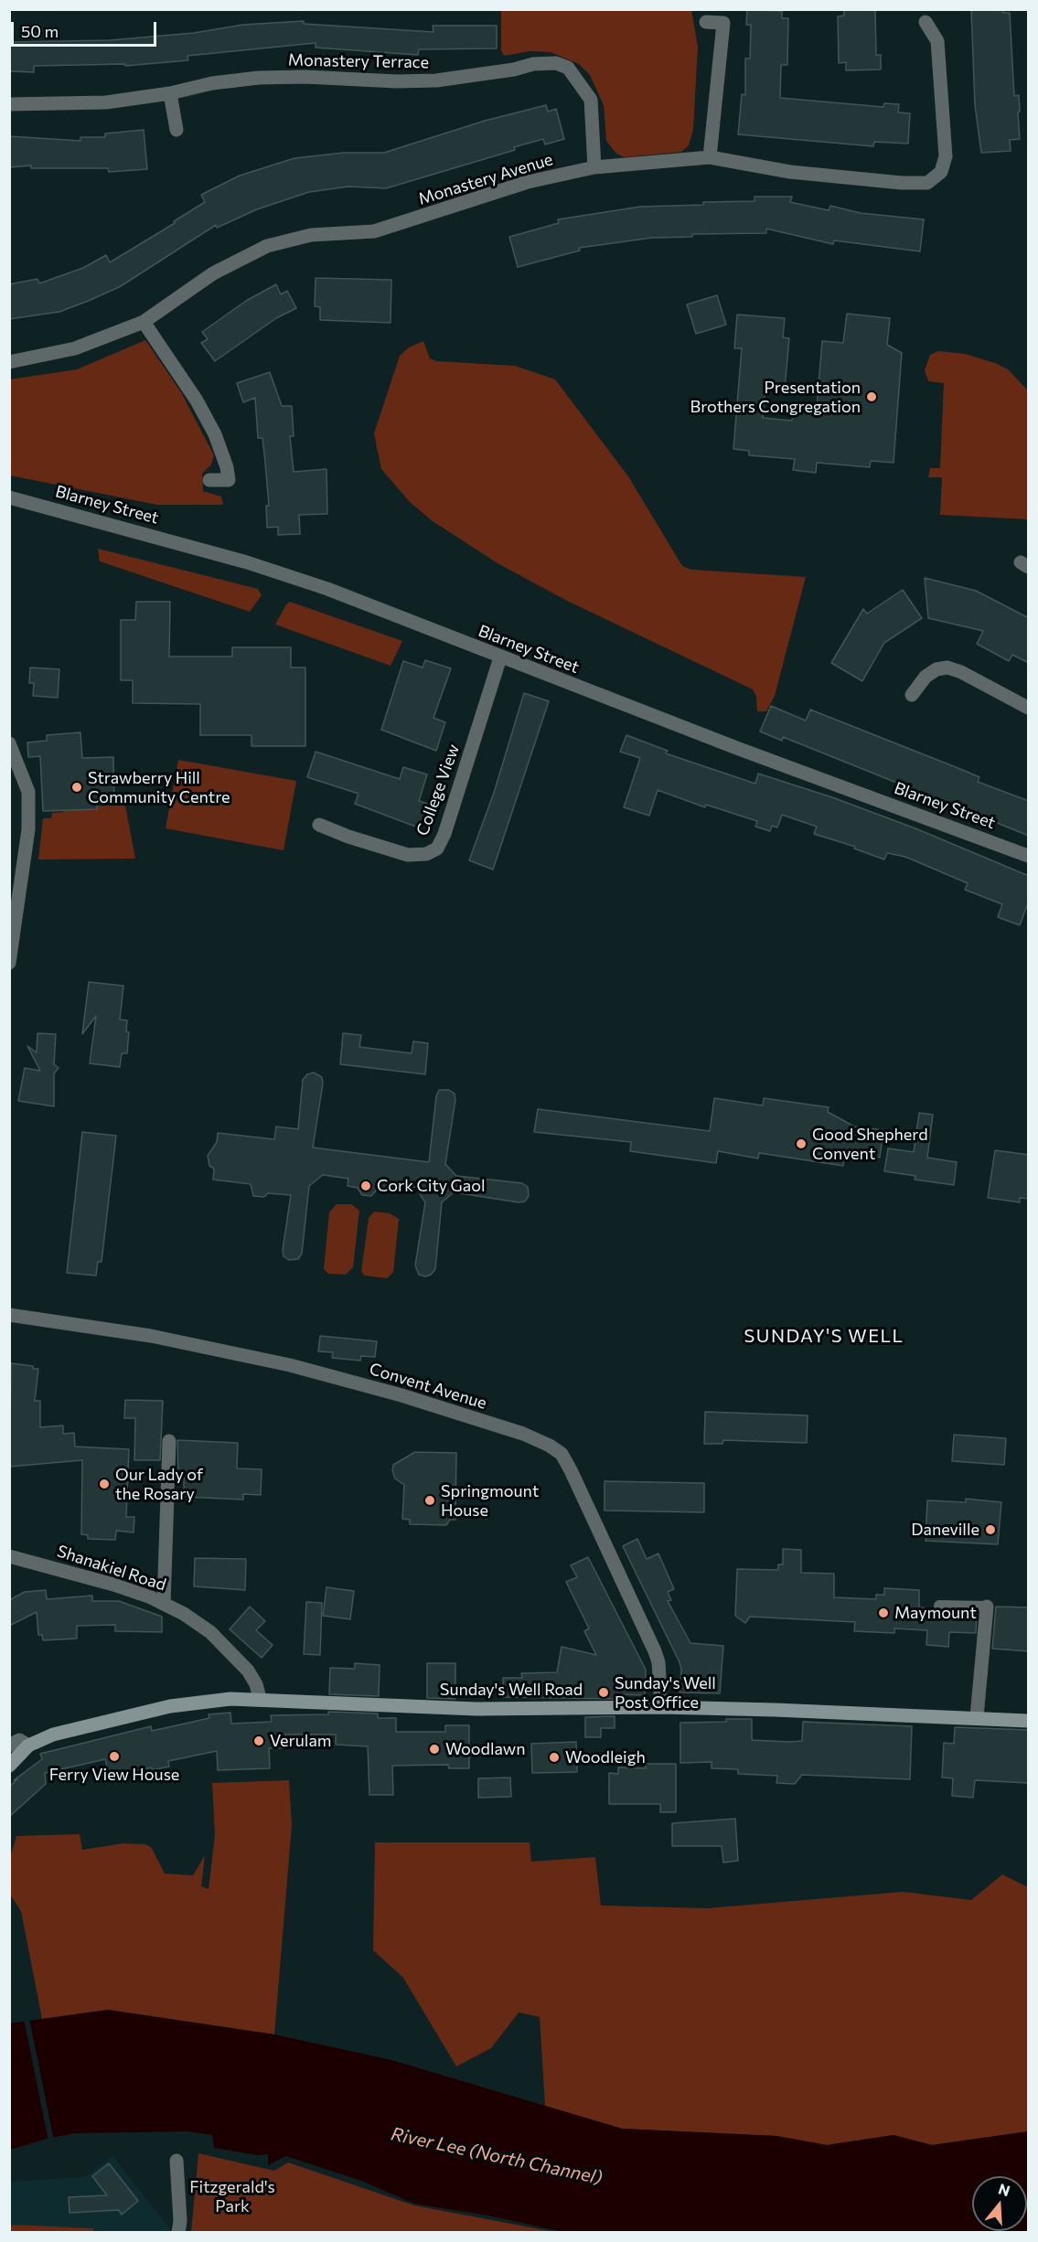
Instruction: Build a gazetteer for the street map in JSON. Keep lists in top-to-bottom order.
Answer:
{
  "streets": {
    "main road": ["Sunday's Well Road"],
    "street": [
      "Monastery Terrace",
      "Monastery Avenue",
      "Blarney Street",
      "College View",
      "Convent Avenue",
      "Shanakiel Road"
    ]
  },
  "crossings": [
    ["Monastery Terrace", "Monastery Avenue"],
    ["Blarney Street", "College View"],
    ["Convent Avenue", "Sunday's Well Road"],
    ["Shanakiel Road", "Sunday's Well Road"]
  ],
  "districts": ["SUNDAY'S WELL"],
  "water": ["River Lee (North Channel)"],
  "parks": ["Fitzgerald's Park"],
  "places": [
    "Presentation Brothers Congregation",
    "Strawberry Hill Community Centre",
    "Good Shepherd Convent",
    "Cork City Gaol",
    "Our Lady of the Rosary",
    "Springmount House",
    "Daneville",
    "Maymount",
    "Sunday's Well Post Office",
    "Verulam",
    "Woodlawn",
    "Ferry View House",
    "Woodleigh"
  ],
  "scale_bar": "50 m",
  "north": "top"
}
